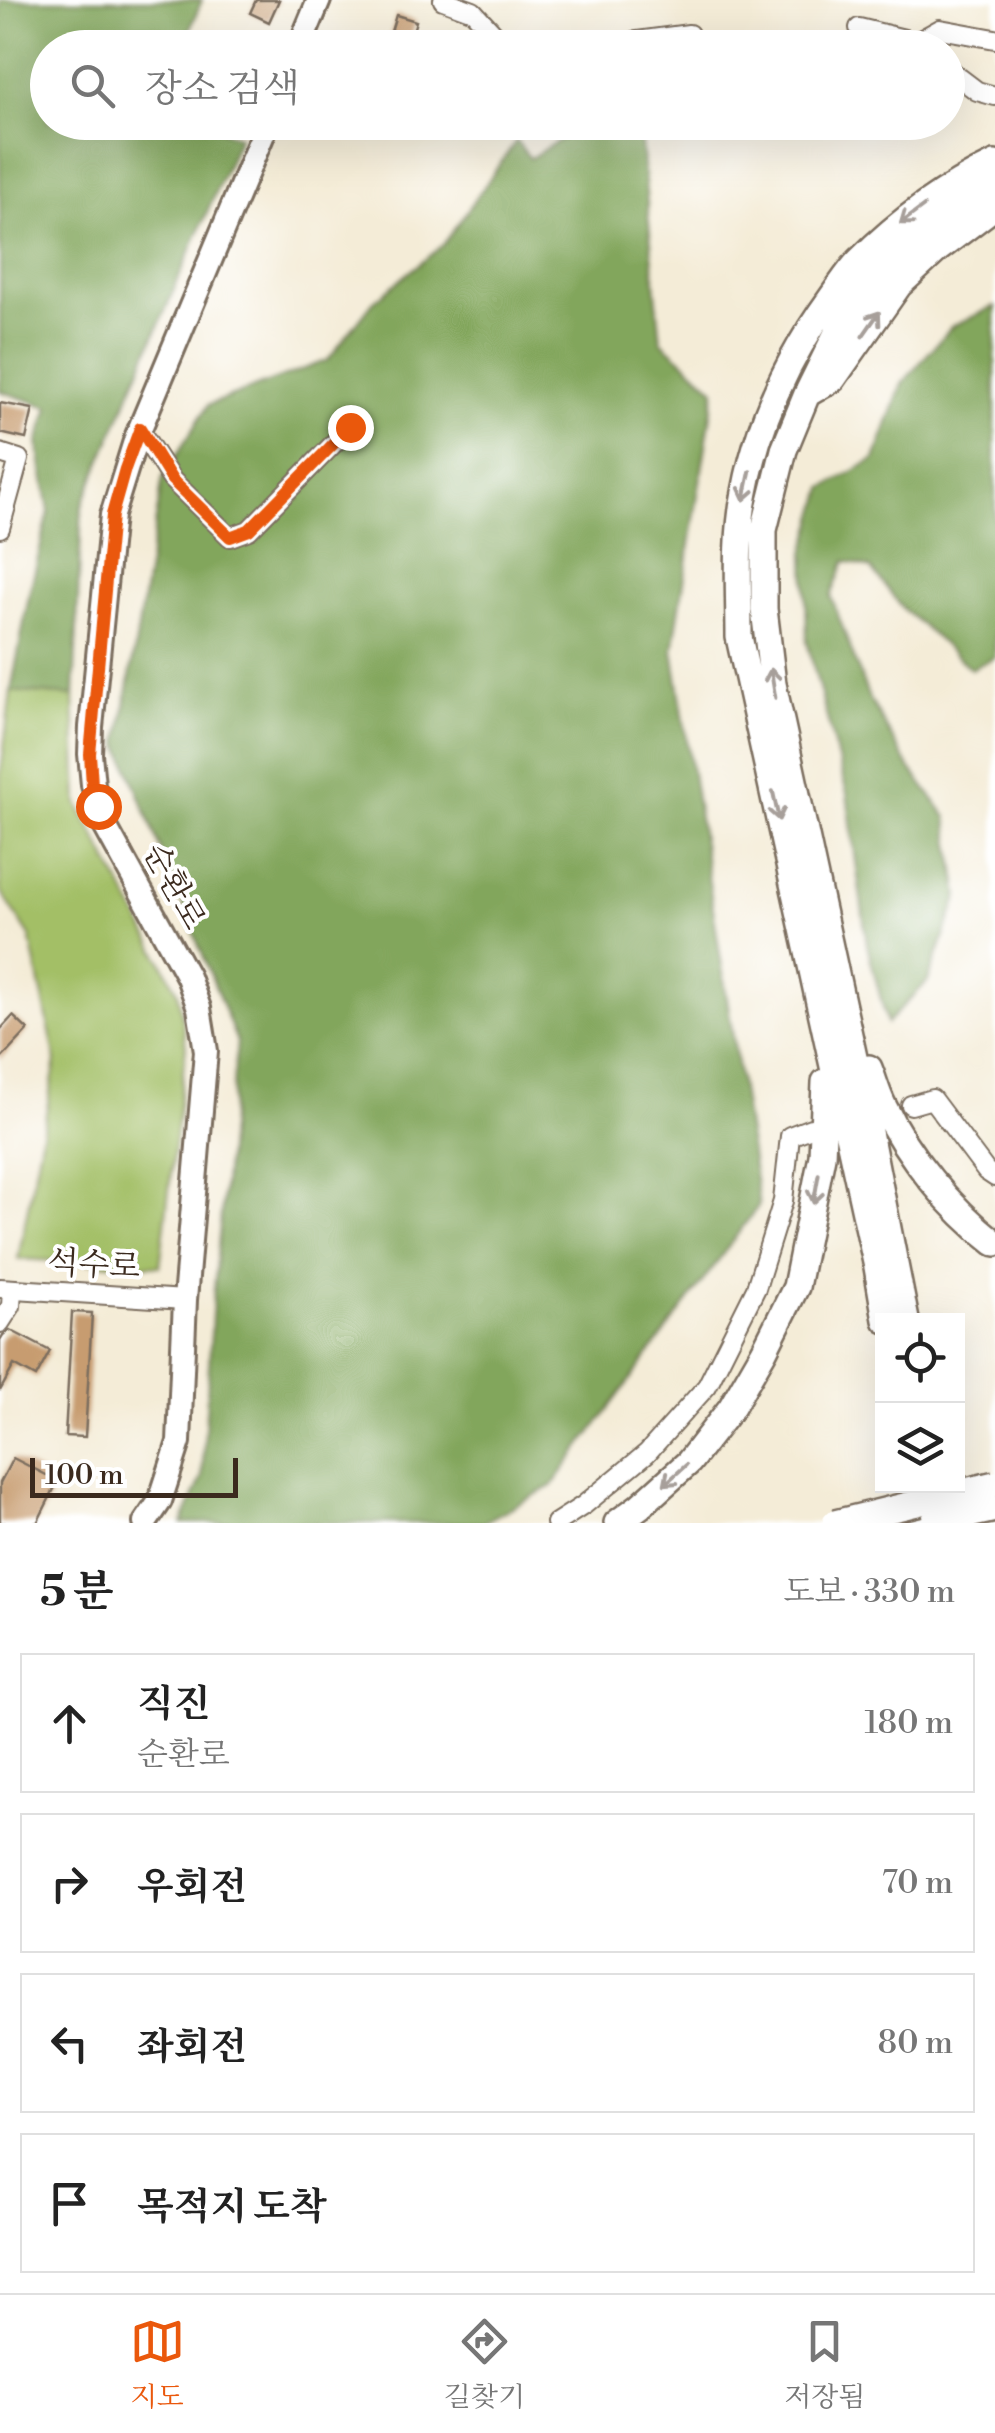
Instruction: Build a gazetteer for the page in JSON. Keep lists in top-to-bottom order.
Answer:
{
  "streets": {
    "main road": ["순환로"],
    "street": ["석수로"]
  },
  "crossings": [
    ["순환로", "석수로"]
  ],
  "scale_bar": "100 m",
  "page": {
    "search": "장소 검색",
    "scale": "100 m",
    "heading": ["5 분", "도보 · 330 m"],
    "list": [
      ["직진", "순환로", "180 m"],
      ["우회전", "70 m"],
      ["좌회전", "80 m"],
      "목적지 도착"
    ],
    "nav": ["지도", "길찾기", "저장됨"]
  }
}
